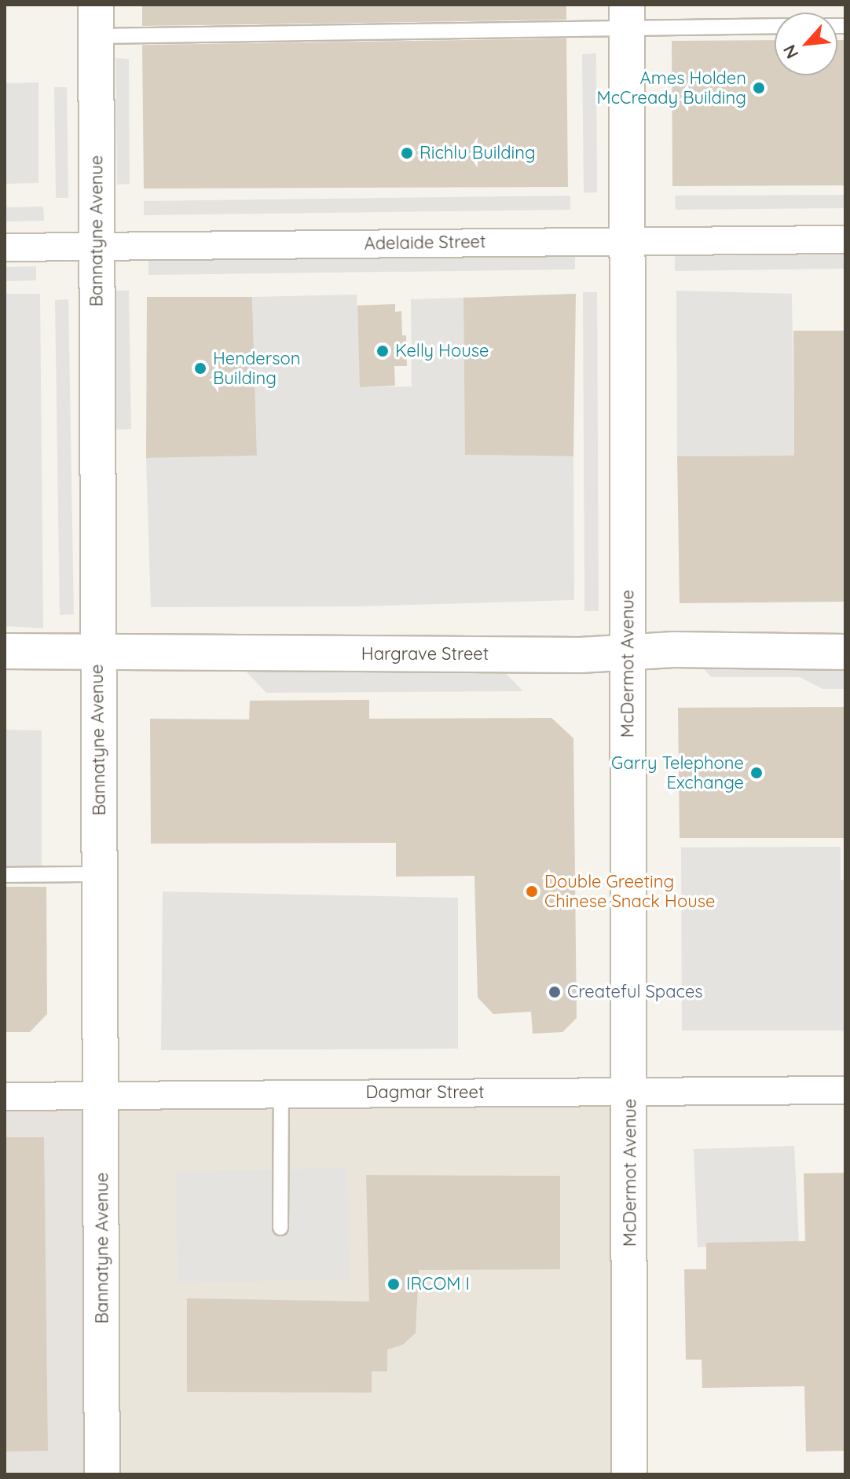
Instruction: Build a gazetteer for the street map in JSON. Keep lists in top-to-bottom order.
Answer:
{
  "streets": {
    "street": [
      "Bannatyne Avenue",
      "Adelaide Street",
      "Hargrave Street",
      "McDermot Avenue",
      "Dagmar Street"
    ]
  },
  "crossings": [
    ["Bannatyne Avenue", "Adelaide Street"],
    ["Bannatyne Avenue", "Hargrave Street"],
    ["Bannatyne Avenue", "Dagmar Street"],
    ["Adelaide Street", "McDermot Avenue"],
    ["Hargrave Street", "McDermot Avenue"],
    ["McDermot Avenue", "Dagmar Street"]
  ],
  "places": [
    "Ames Holden McCready Building",
    "Richlu Building",
    "Kelly House",
    "Henderson Building",
    "Garry Telephone Exchange",
    "Double Greeting Chinese Snack House",
    "Createful Spaces",
    "IRCOM I"
  ],
  "north": "bottom left"
}
